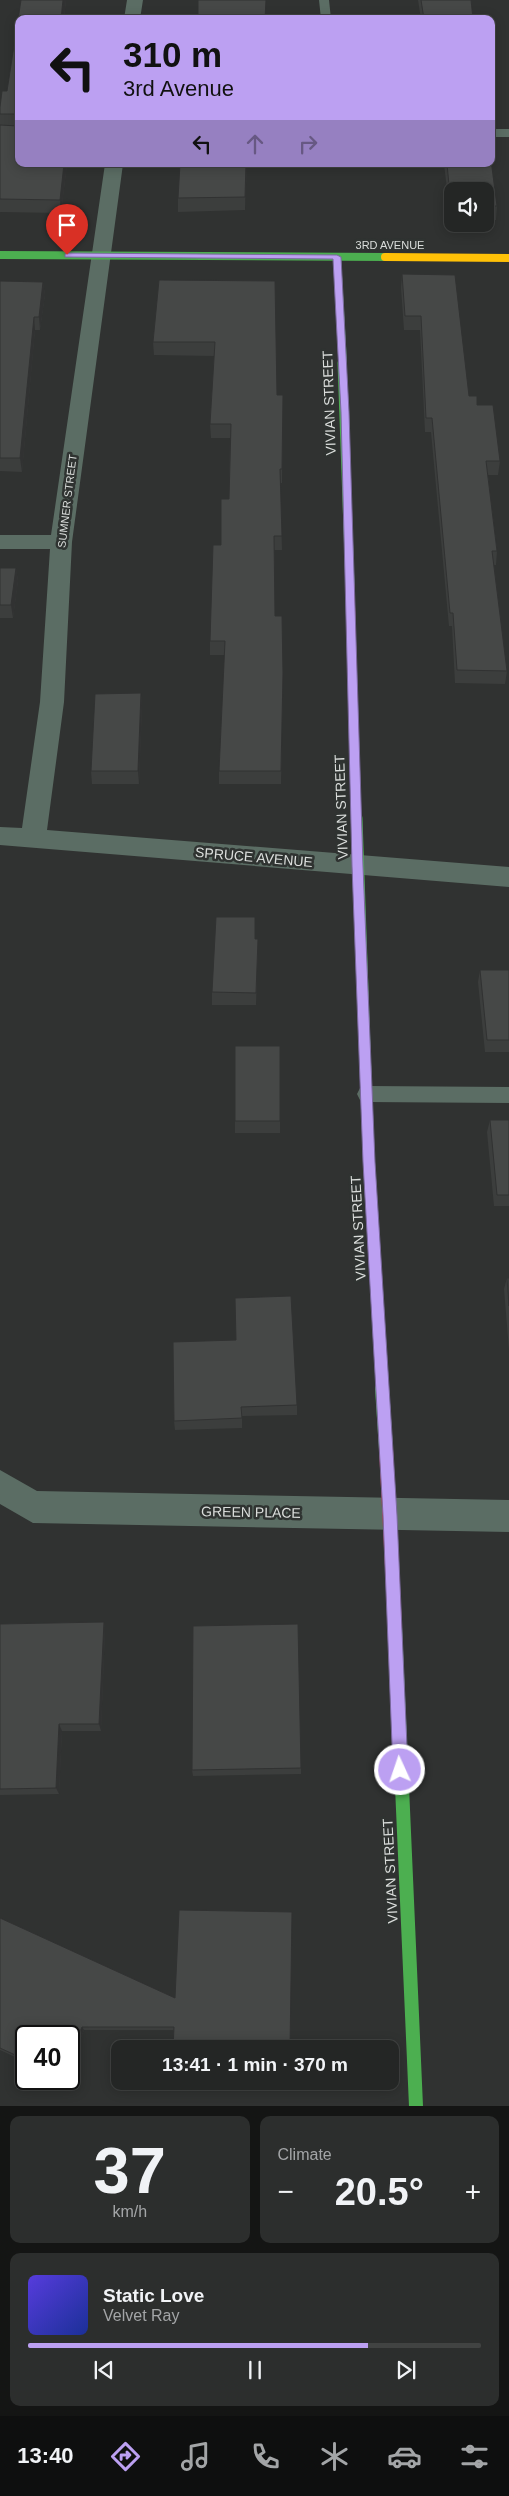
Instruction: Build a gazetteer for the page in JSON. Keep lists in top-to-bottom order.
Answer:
{
  "streets": {
    "street": [
      "3RD AVENUE",
      "VIVIAN STREET",
      "SUMNER STREET",
      "SPRUCE AVENUE",
      "GREEN PLACE"
    ]
  },
  "crossings": [
    ["3RD AVENUE", "VIVIAN STREET"],
    ["3RD AVENUE", "SUMNER STREET"],
    ["VIVIAN STREET", "SPRUCE AVENUE"],
    ["VIVIAN STREET", "GREEN PLACE"],
    ["SUMNER STREET", "SPRUCE AVENUE"]
  ],
  "page": {
    "turn": ["310 m", "3rd Avenue"],
    "limit": "40",
    "trip": "13:41 · 1 min · 370 m",
    "tile": [
      ["37", "km/h"],
      "Climate"
    ],
    "heat": ["−", "20.5°", "+"],
    "song": ["Static Love", "Velvet Ray"],
    "tabs": "13:40"
  }
}
